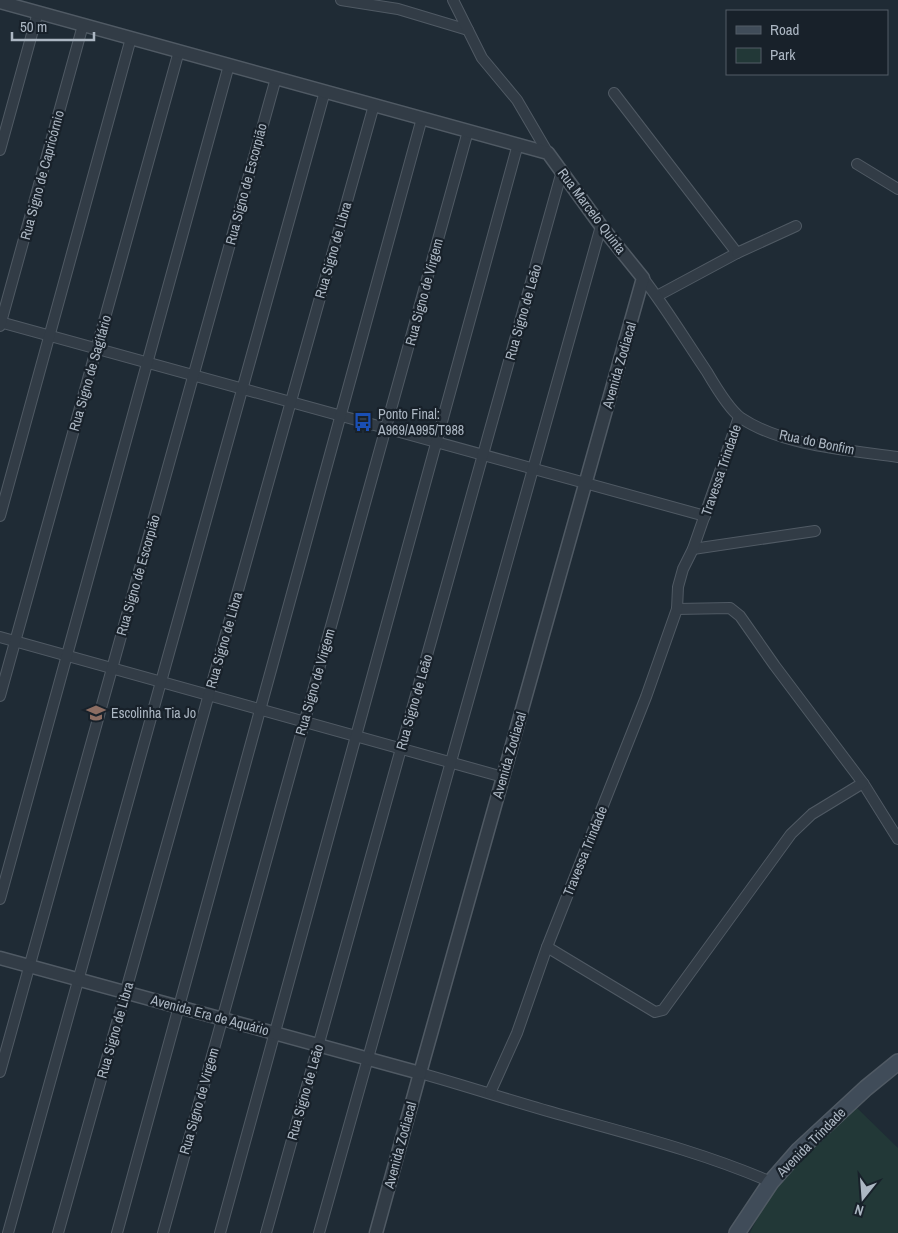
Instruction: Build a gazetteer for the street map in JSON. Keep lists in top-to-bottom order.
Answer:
{
  "streets": {
    "main road": ["Avenida Trindade"],
    "street": [
      "Rua Signo de Capricórnio",
      "Rua Signo de Escorpião",
      "Rua Marcelo Quinta",
      "Rua Signo de Libra",
      "Rua Signo de Virgem",
      "Rua Signo de Leão",
      "Avenida Zodiacal",
      "Rua Signo de Sagitário",
      "Rua do Bonfim",
      "Travessa Trindade",
      "Avenida Era de Aquário"
    ]
  },
  "crossings": [
    ["Rua Signo de Escorpião", "Avenida Era de Aquário"],
    ["Rua Marcelo Quinta", "Rua Signo de Leão"],
    ["Rua Marcelo Quinta", "Avenida Zodiacal"],
    ["Rua Marcelo Quinta", "Rua do Bonfim"],
    ["Rua Marcelo Quinta", "Travessa Trindade"],
    ["Rua Signo de Libra", "Avenida Era de Aquário"],
    ["Rua Signo de Virgem", "Avenida Era de Aquário"],
    ["Rua Signo de Leão", "Avenida Era de Aquário"],
    ["Avenida Zodiacal", "Avenida Era de Aquário"],
    ["Rua do Bonfim", "Travessa Trindade"]
  ],
  "places": {
    "bus stop": ["Ponto Final: A969/A995/T988"],
    "school or university": ["Escolinha Tia Jo"]
  },
  "legend": ["Road", "Park"],
  "scale_bar": "50 m",
  "north": "bottom"
}
